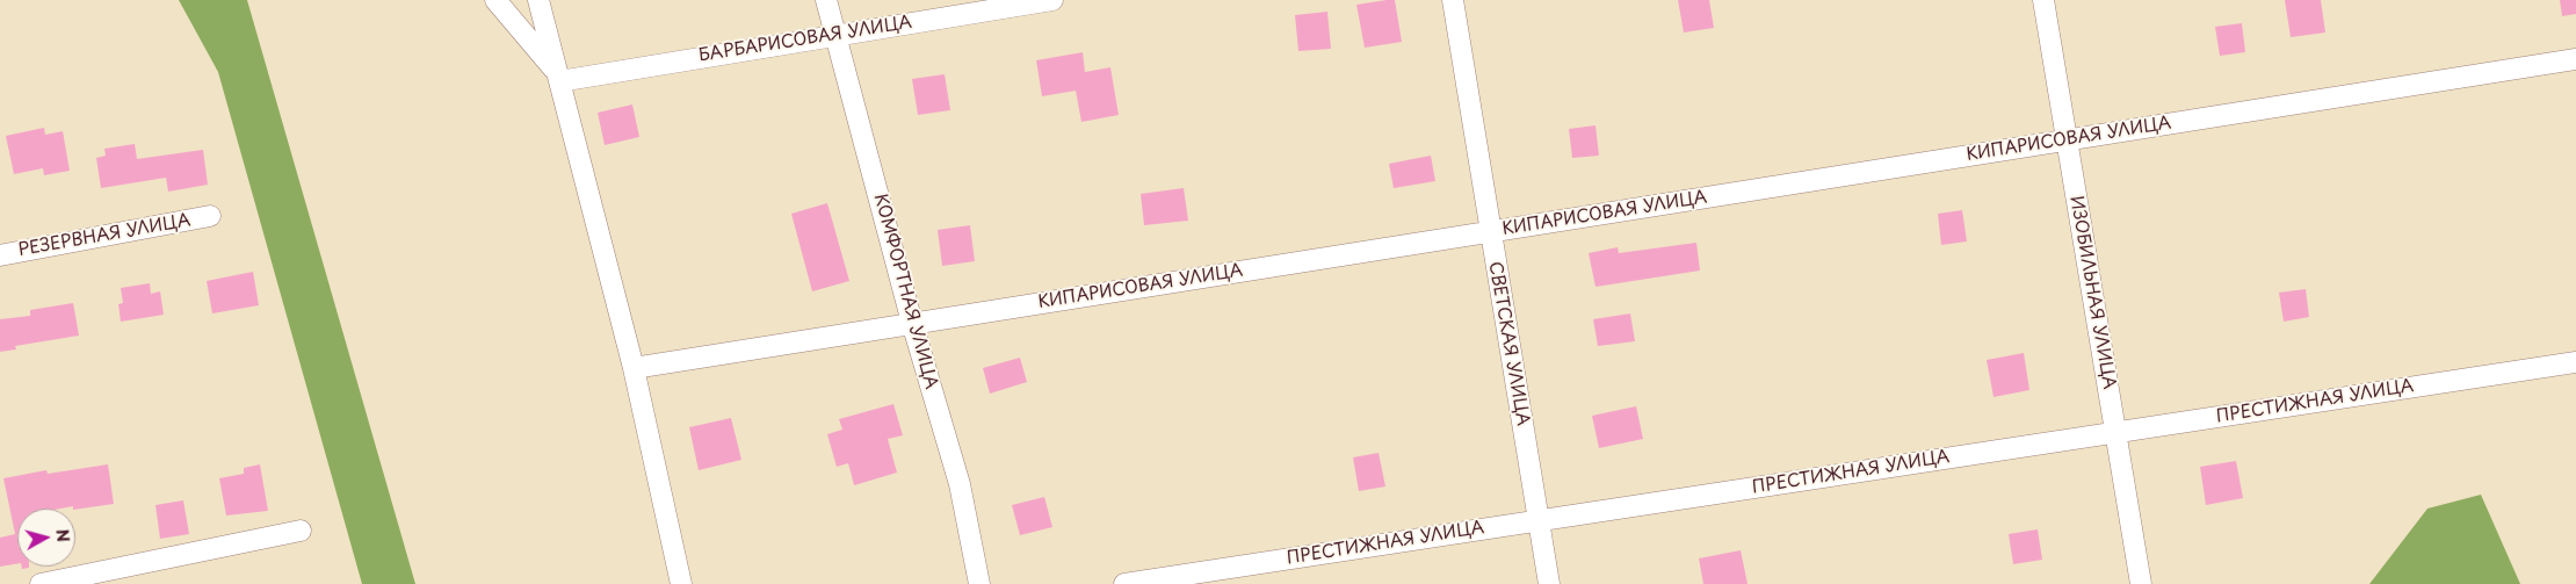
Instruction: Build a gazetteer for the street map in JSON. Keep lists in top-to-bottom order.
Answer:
{
  "streets": {
    "street": [
      "БАРБАРИСОВАЯ УЛИЦА",
      "КИПАРИСОВАЯ УЛИЦА",
      "РЕЗЕРВНАЯ УЛИЦА",
      "КОМФОРТНАЯ УЛИЦА",
      "ИЗОБИЛЬНАЯ УЛИЦА",
      "СВЕТСКАЯ УЛИЦА",
      "ПРЕСТИЖНАЯ УЛИЦА"
    ]
  },
  "crossings": [
    ["БАРБАРИСОВАЯ УЛИЦА", "КОМФОРТНАЯ УЛИЦА"],
    ["КИПАРИСОВАЯ УЛИЦА", "КОМФОРТНАЯ УЛИЦА"],
    ["КИПАРИСОВАЯ УЛИЦА", "ИЗОБИЛЬНАЯ УЛИЦА"],
    ["КИПАРИСОВАЯ УЛИЦА", "СВЕТСКАЯ УЛИЦА"],
    ["ИЗОБИЛЬНАЯ УЛИЦА", "ПРЕСТИЖНАЯ УЛИЦА"],
    ["СВЕТСКАЯ УЛИЦА", "ПРЕСТИЖНАЯ УЛИЦА"]
  ],
  "north": "right"
}
